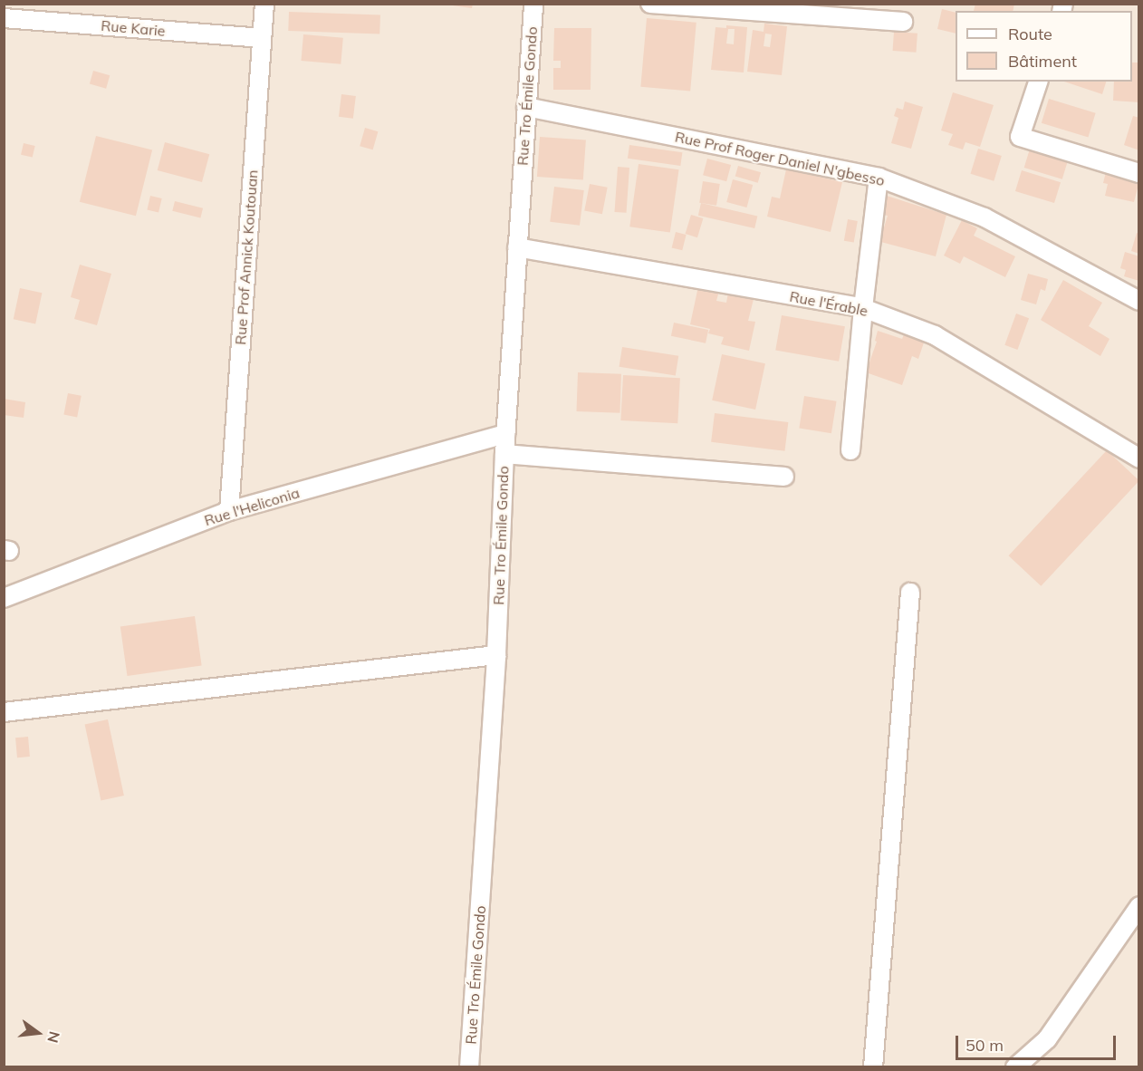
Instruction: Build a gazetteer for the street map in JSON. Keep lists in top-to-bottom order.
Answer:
{
  "streets": {
    "street": [
      "Rue Karie",
      "Rue Tro Émile Gondo",
      "Rue Prof Roger Daniel N'gbesso",
      "Rue Prof Annick Koutouan",
      "Rue l'Érable",
      "Rue l'Heliconia"
    ]
  },
  "crossings": [
    ["Rue Karie", "Rue Prof Annick Koutouan"],
    ["Rue Tro Émile Gondo", "Rue Prof Roger Daniel N'gbesso"],
    ["Rue Tro Émile Gondo", "Rue l'Érable"],
    ["Rue Tro Émile Gondo", "Rue l'Heliconia"],
    ["Rue Prof Annick Koutouan", "Rue l'Heliconia"]
  ],
  "legend": ["Route", "Bâtiment"],
  "scale_bar": "50 m",
  "north": "right"
}
